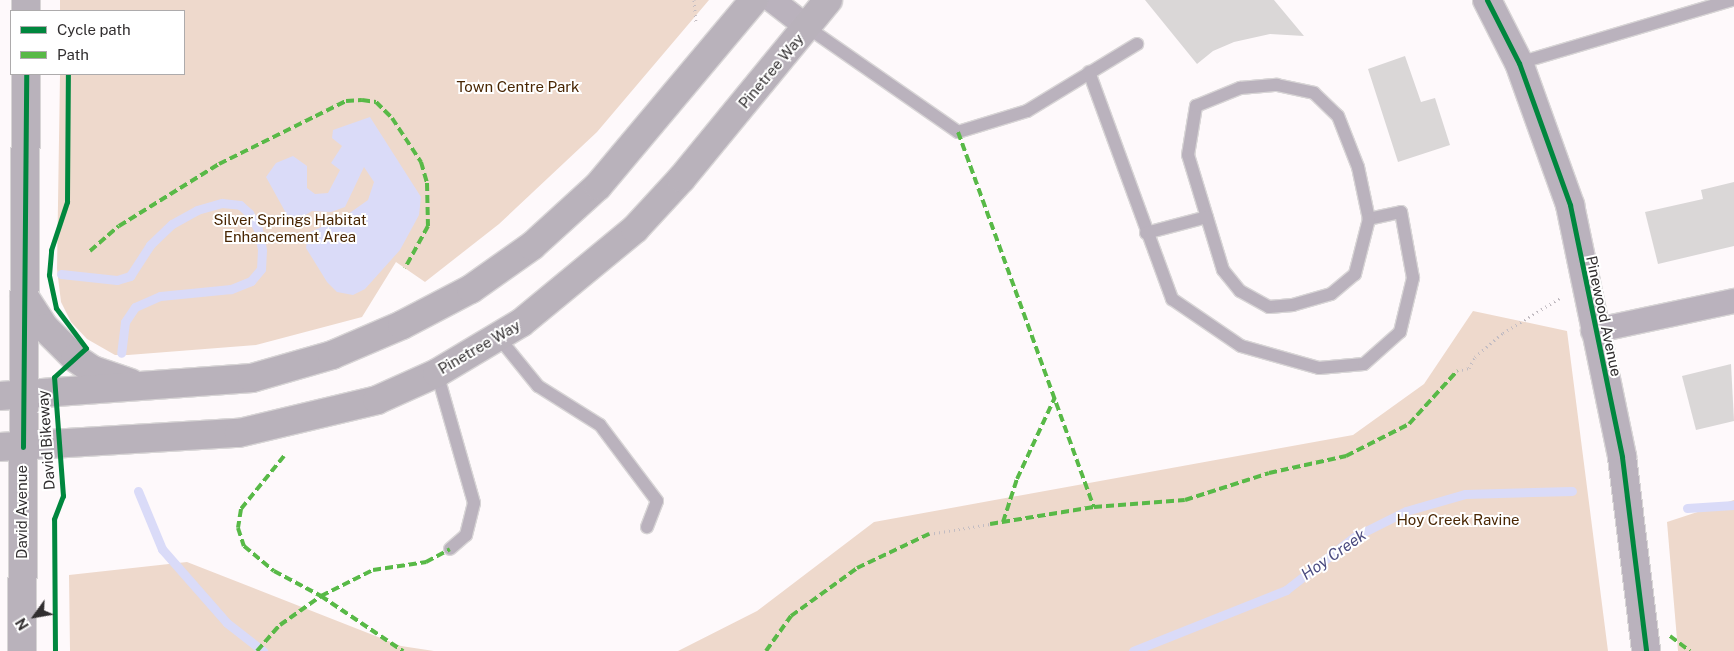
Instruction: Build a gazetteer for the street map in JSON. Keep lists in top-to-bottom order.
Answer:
{
  "streets": {
    "main road": ["Pinetree Way", "David Avenue"],
    "street": ["Pinewood Avenue"],
    "cycle path": ["David Bikeway"]
  },
  "crossings": [
    ["Pinetree Way", "David Avenue"]
  ],
  "water": ["Hoy Creek"],
  "parks": ["Town Centre Park", "Silver Springs Habitat Enhancement Area", "Hoy Creek Ravine"],
  "legend": ["Cycle path", "Path"],
  "north": "bottom left"
}
